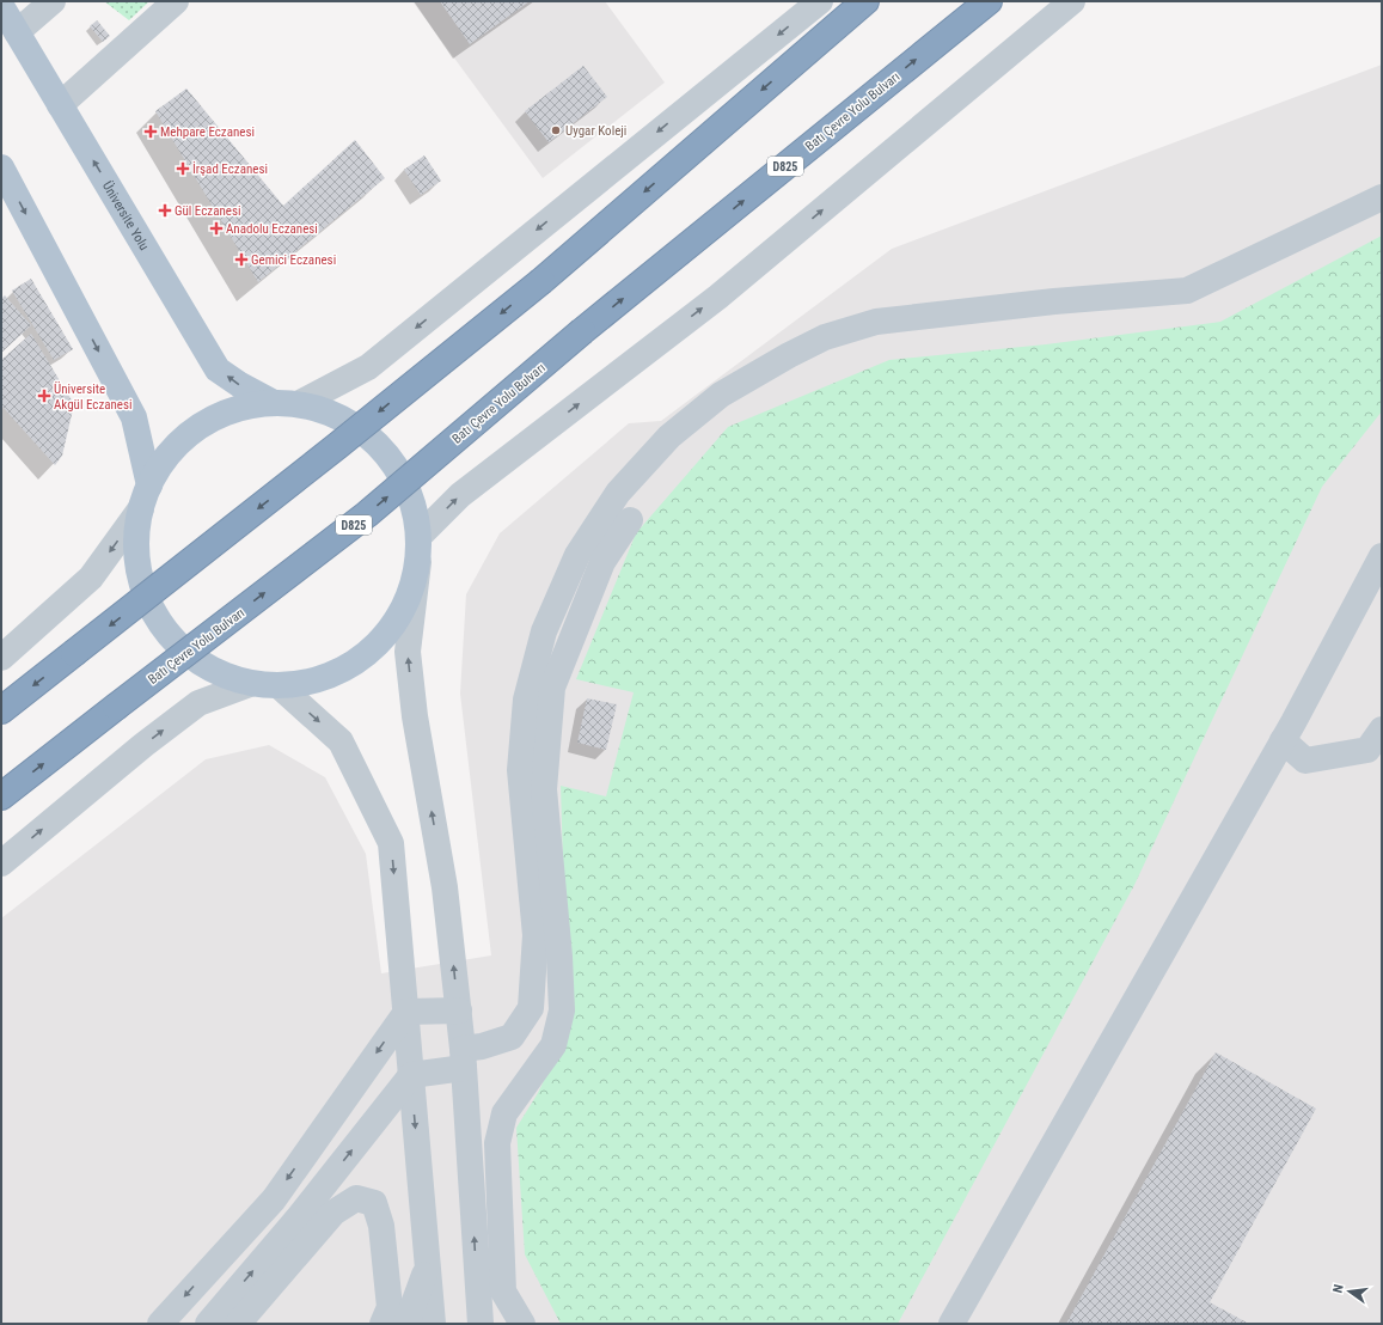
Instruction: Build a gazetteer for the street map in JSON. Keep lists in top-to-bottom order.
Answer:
{
  "streets": {
    "highway": ["Batı Çevre Yolu Bulvarı", "D825"],
    "main road": ["Üniversite Yolu"]
  },
  "places": {
    "other": ["Uygar Koleji"],
    "health": [
      "Mehpare Eczanesi",
      "İrşad Eczanesi",
      "Gül Eczanesi",
      "Anadolu Eczanesi",
      "Gemici Eczanesi",
      "Üniversite Akgül Eczanesi"
    ]
  },
  "north": "left"
}
